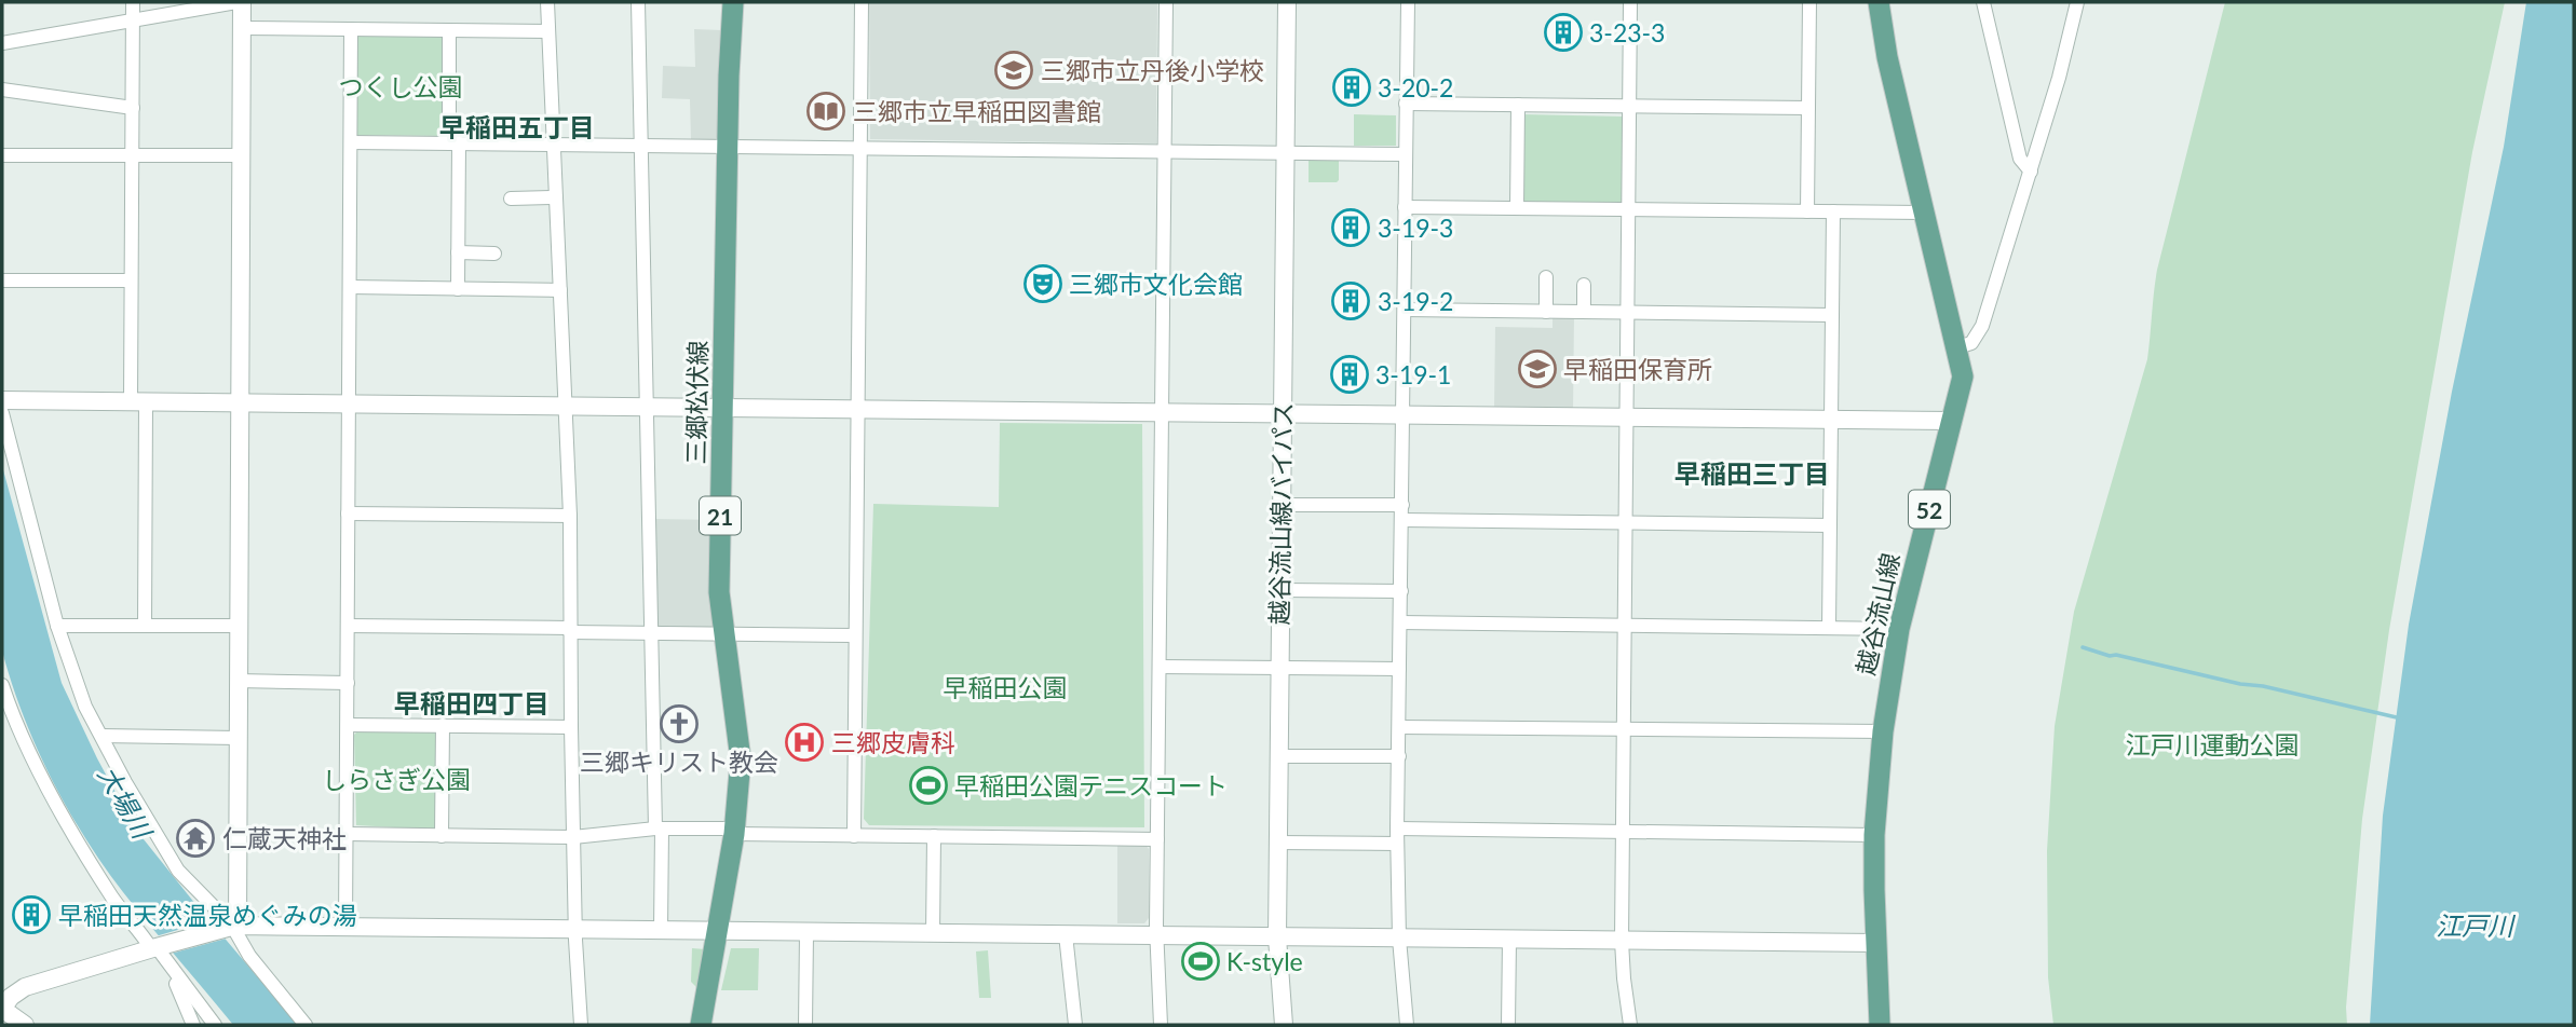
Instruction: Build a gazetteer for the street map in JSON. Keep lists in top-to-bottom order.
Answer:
{
  "streets": {
    "main road": [
      "三郷松伏線",
      "52",
      "21",
      "越谷流山線"
    ],
    "street": ["越谷流山線バイパス"]
  },
  "districts": ["早稲田五丁目", "早稲田三丁目", "早稲田四丁目"],
  "water": ["大場川", "江戸川"],
  "parks": [
    "つくし公園",
    "早稲田公園",
    "江戸川運動公園",
    "しらさぎ公園"
  ],
  "places": {
    "building": [
      "3-23-3",
      "3-20-2",
      "3-19-3",
      "3-19-2",
      "3-19-1",
      "早稲田天然温泉めぐみの湯"
    ],
    "school or university": ["三郷市立丹後小学校", "早稲田保育所"],
    "library": ["三郷市立早稲田図書館"],
    "theatre": ["三郷市文化会館"],
    "church": ["三郷キリスト教会"],
    "hospital": ["三郷皮膚科"],
    "sports": ["早稲田公園テニスコート", "K-style"],
    "temple": ["仁蔵天神社"]
  }
}
